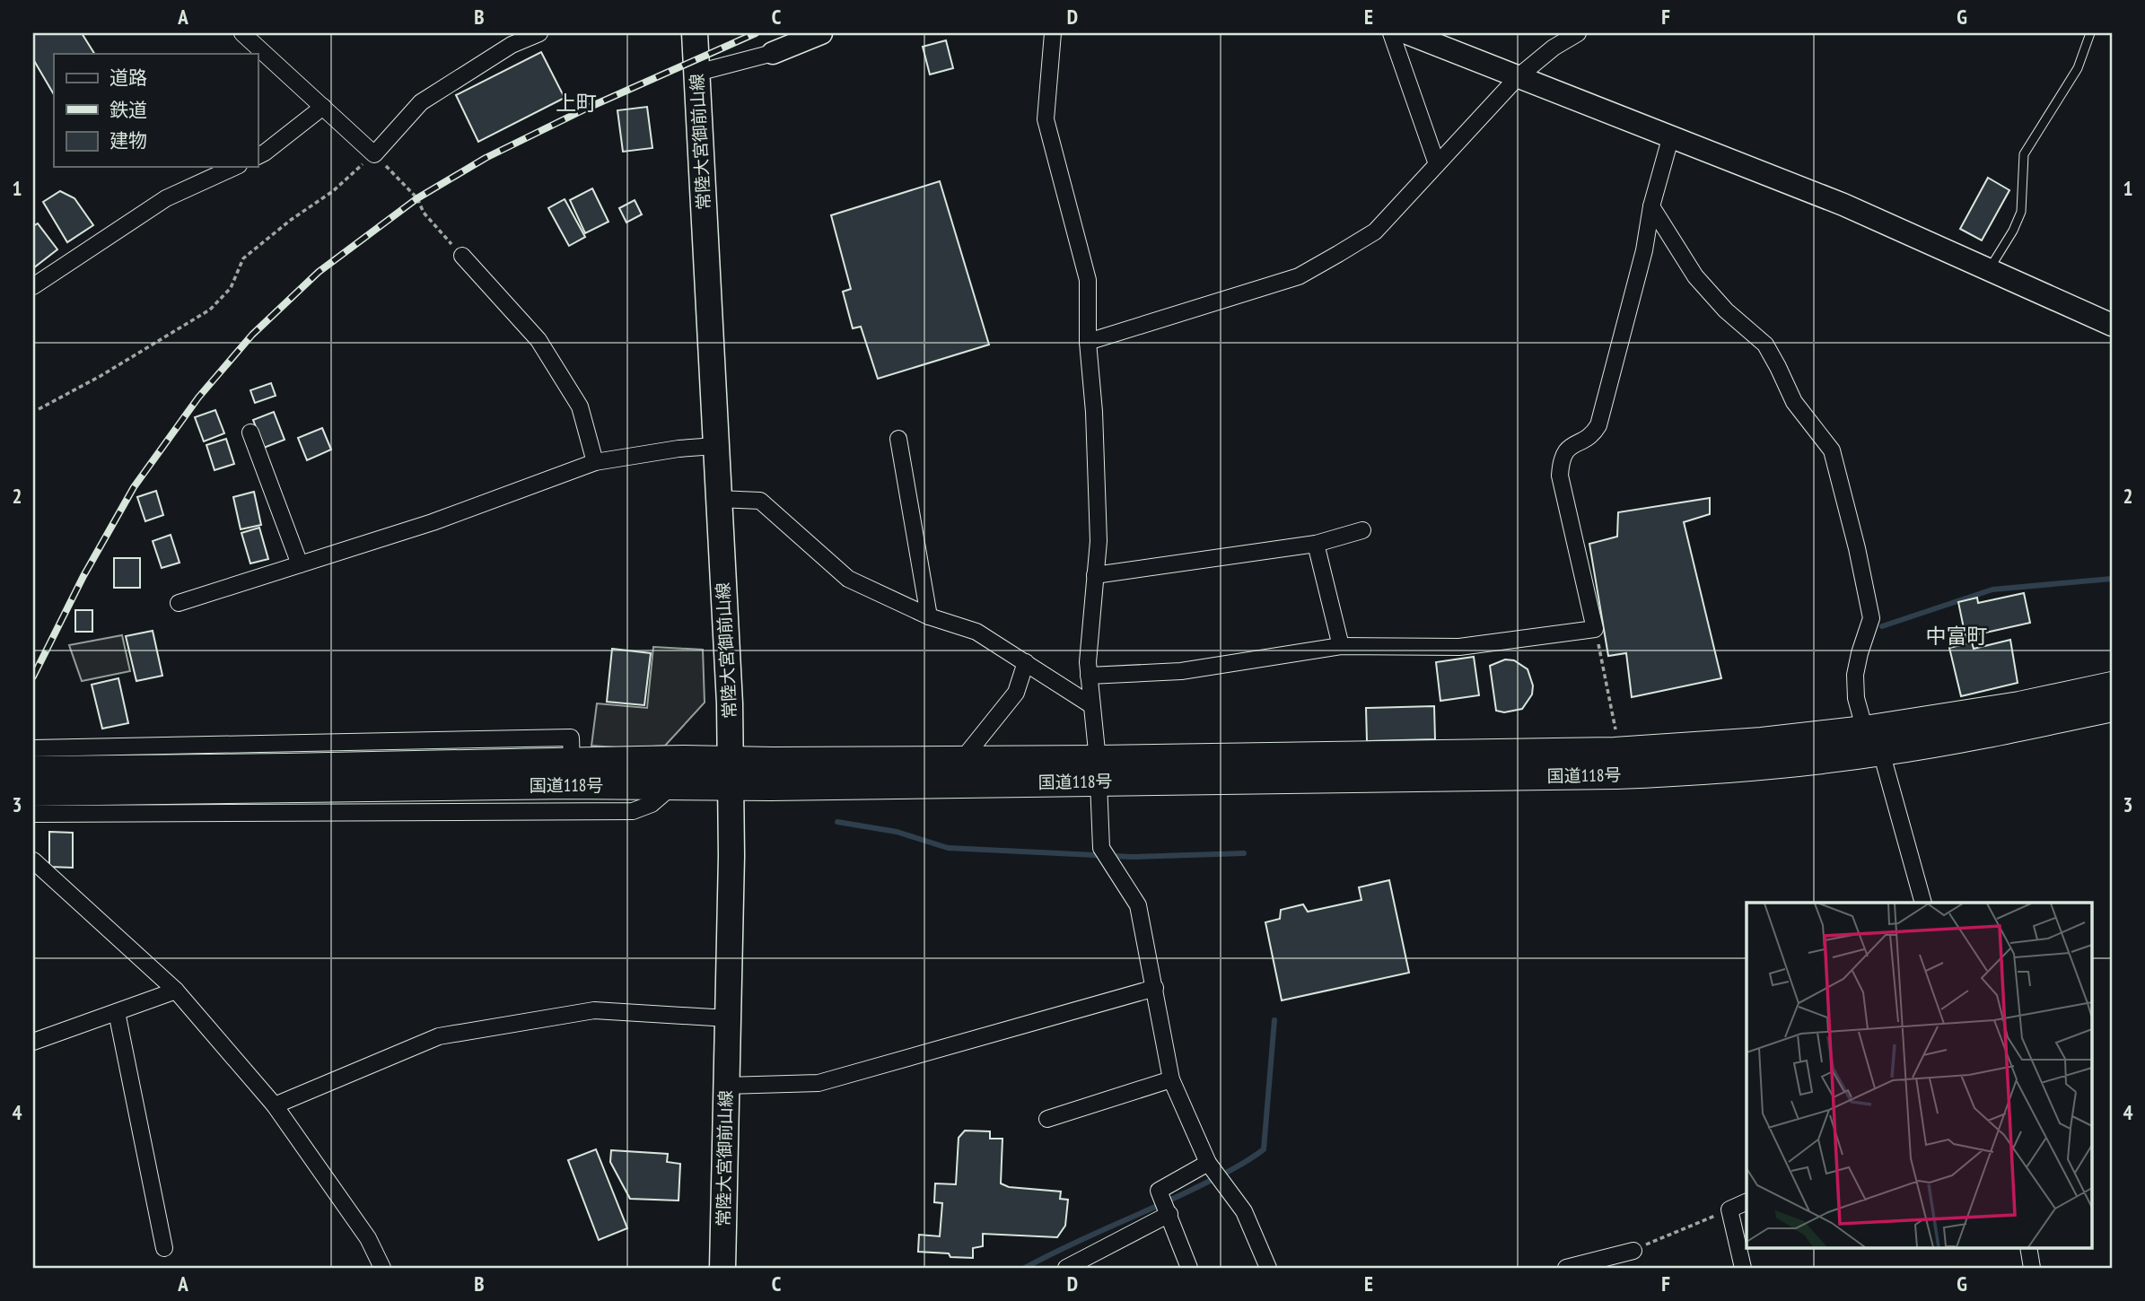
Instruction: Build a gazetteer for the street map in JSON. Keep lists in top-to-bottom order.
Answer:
{
  "streets": {
    "highway": ["国道118号"],
    "main road": ["常陸大宮御前山線"]
  },
  "crossings": [
    ["常陸大宮御前山線", "国道118号"]
  ],
  "districts": ["上町", "中富町"],
  "legend": ["道路", "鉄道", "建物"],
  "grid": {
    "columns": [
      "A",
      "B",
      "C",
      "D",
      "E",
      "F",
      "G"
    ],
    "rows": [
      "1",
      "2",
      "3",
      "4"
    ]
  }
}
